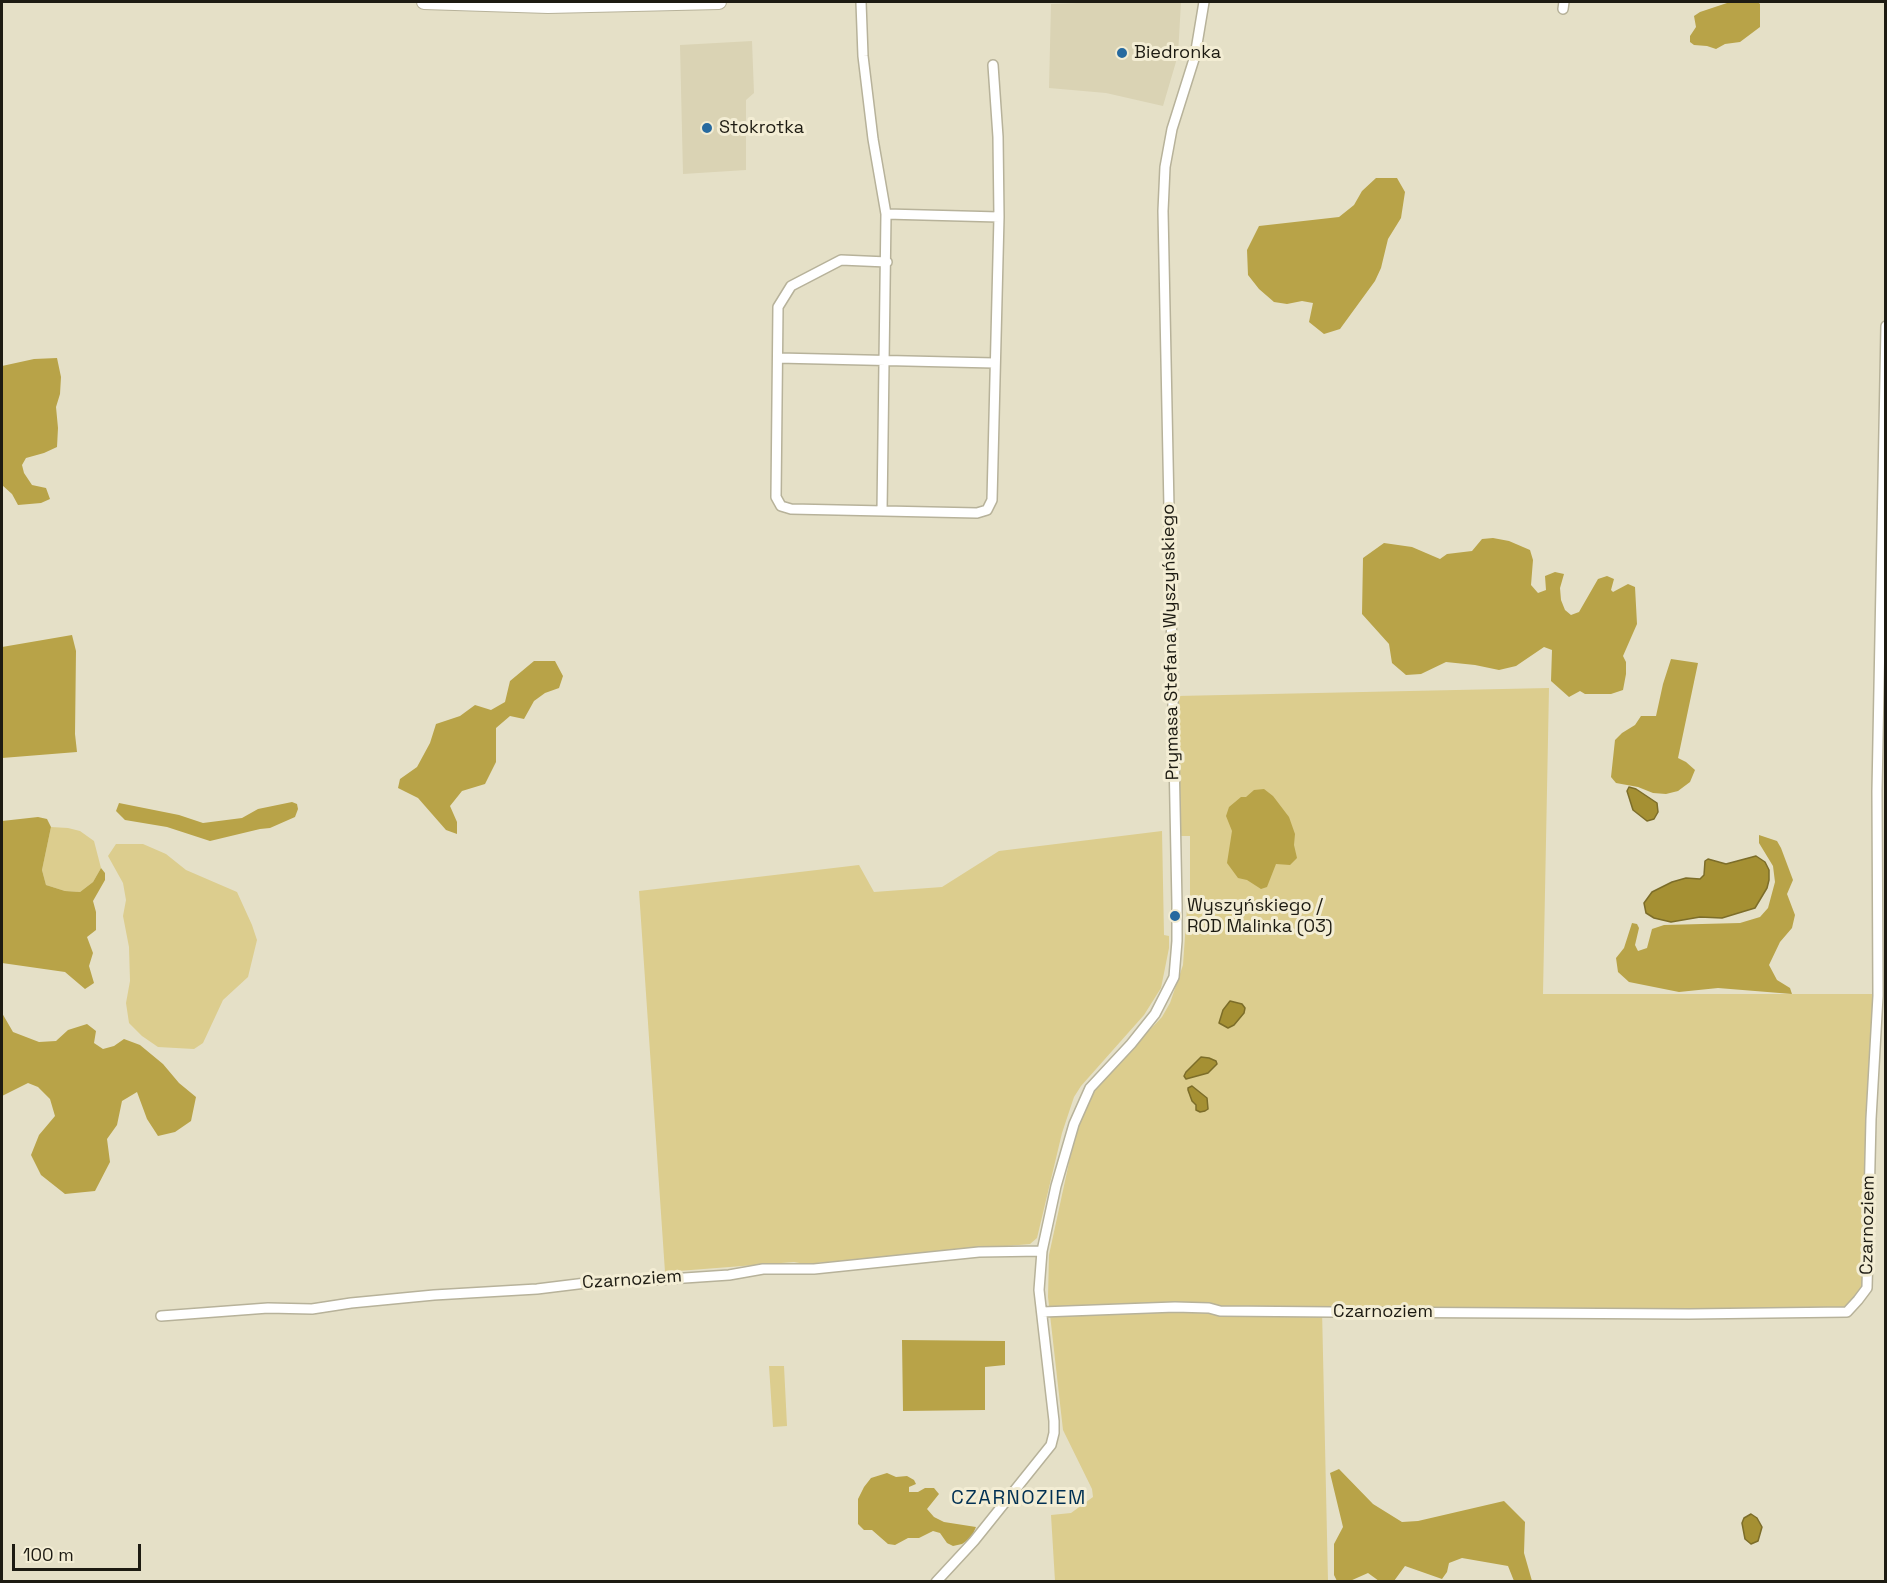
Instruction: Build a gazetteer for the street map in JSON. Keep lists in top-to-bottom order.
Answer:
{
  "streets": {
    "street": ["Prymasa Stefana Wyszyńskiego", "Czarnoziem"]
  },
  "crossings": [
    ["Prymasa Stefana Wyszyńskiego", "Czarnoziem"]
  ],
  "districts": ["CZARNOZIEM"],
  "places": ["Biedronka", "Stokrotka", "Wyszyńskiego / ROD Malinka (03)"],
  "scale_bar": "100 m"
}
